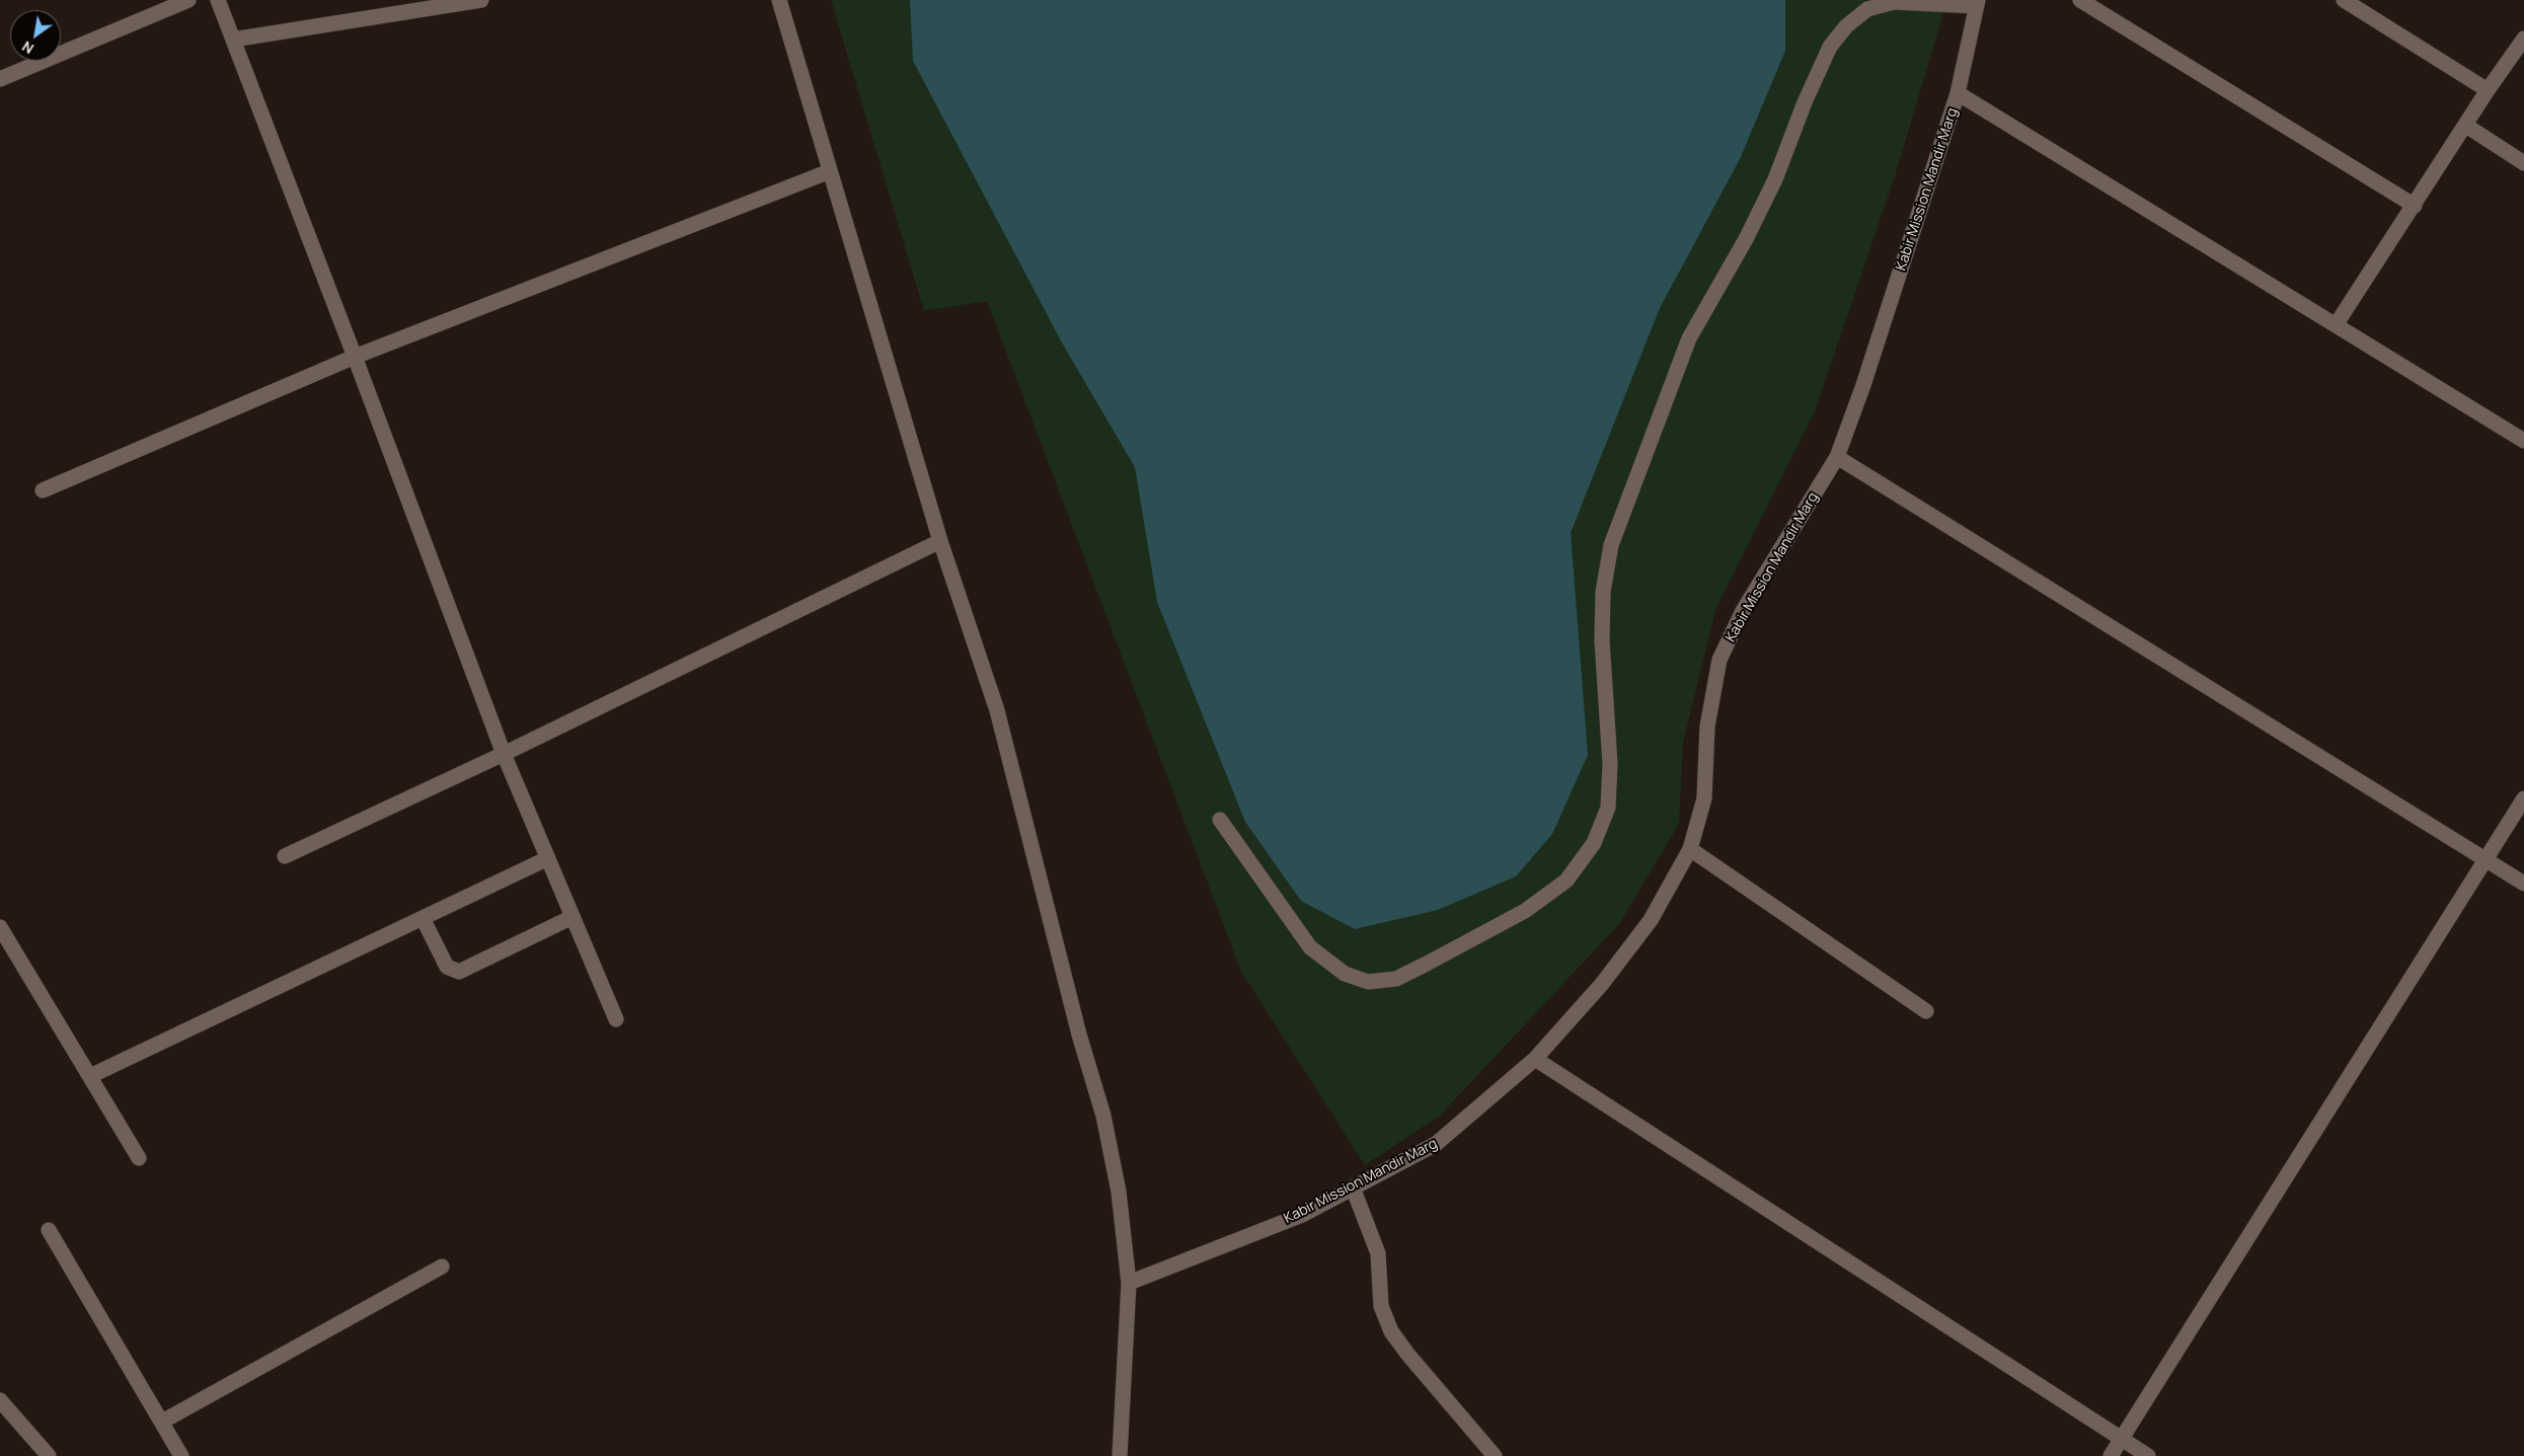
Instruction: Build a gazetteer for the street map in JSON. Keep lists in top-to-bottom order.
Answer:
{
  "streets": {
    "street": ["Kabir Mission Mandir Marg"]
  },
  "north": "bottom left"
}
